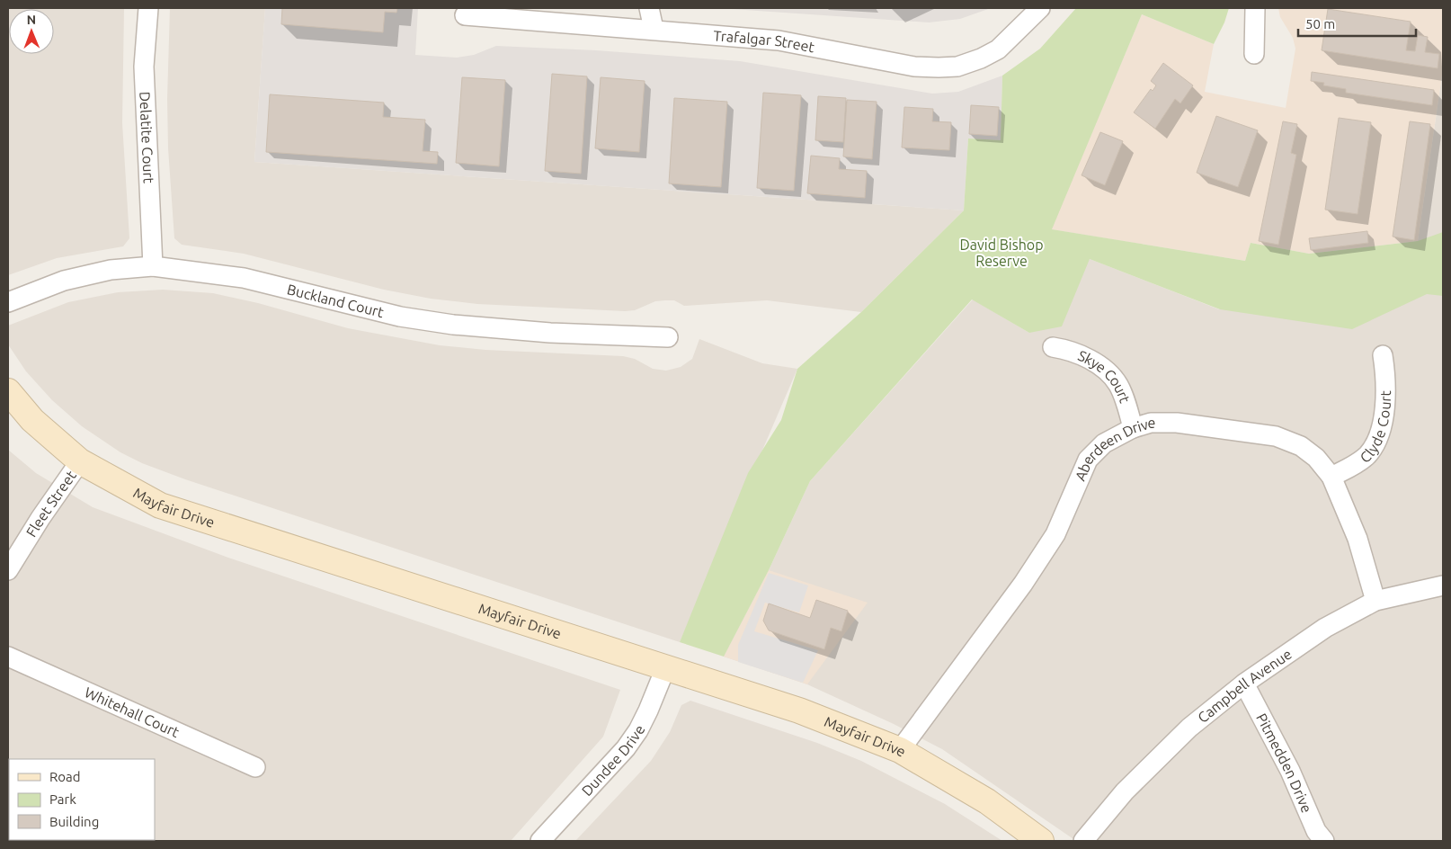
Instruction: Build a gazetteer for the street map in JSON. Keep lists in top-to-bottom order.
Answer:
{
  "streets": {
    "street": [
      "Trafalgar Street",
      "Delatite Court",
      "Buckland Court",
      "Skye Court",
      "Clyde Court",
      "Aberdeen Drive",
      "Fleet Street",
      "Mayfair Drive",
      "Campbell Avenue",
      "Whitehall Court",
      "Dundee Drive",
      "Pitmedden Drive"
    ]
  },
  "crossings": [
    ["Delatite Court", "Buckland Court"],
    ["Skye Court", "Aberdeen Drive"],
    ["Clyde Court", "Aberdeen Drive"],
    ["Aberdeen Drive", "Mayfair Drive"],
    ["Aberdeen Drive", "Campbell Avenue"],
    ["Fleet Street", "Mayfair Drive"],
    ["Mayfair Drive", "Dundee Drive"],
    ["Campbell Avenue", "Pitmedden Drive"]
  ],
  "parks": ["David Bishop Reserve"],
  "legend": ["Road", "Park", "Building"],
  "scale_bar": "50 m",
  "north": "top"
}
